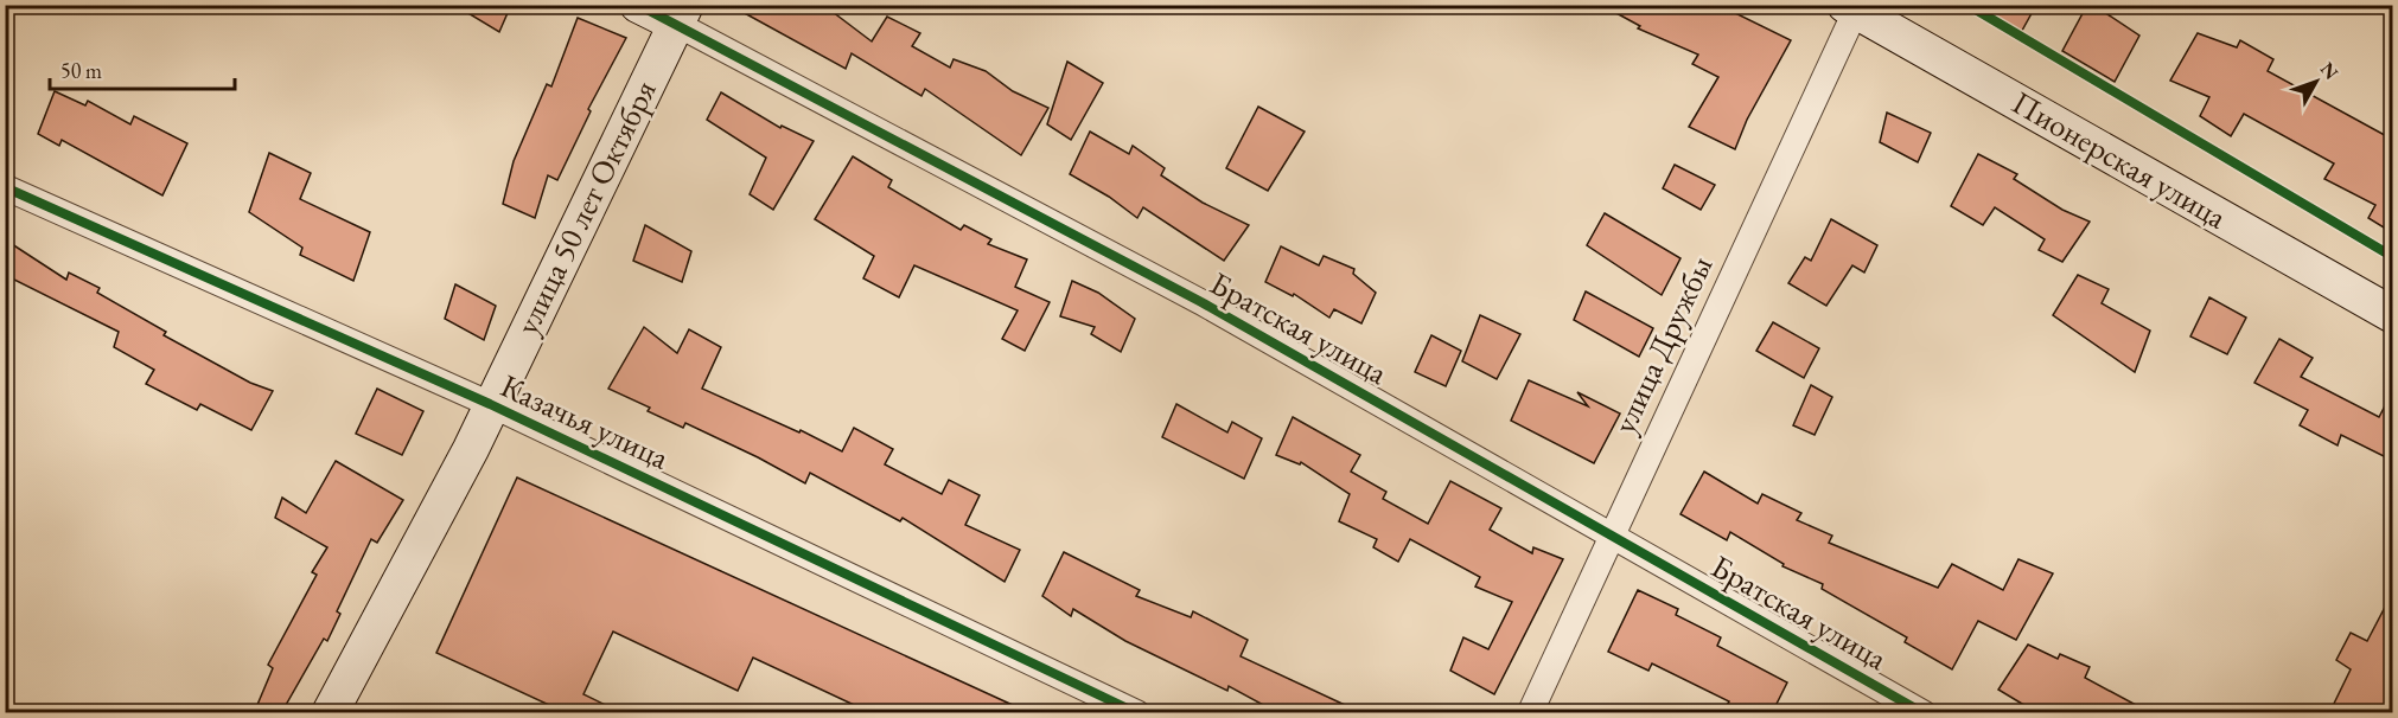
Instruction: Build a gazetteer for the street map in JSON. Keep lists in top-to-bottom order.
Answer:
{
  "streets": {
    "main road": ["Пионерская улица", "улица 50 лет Октября", "Братская улица"],
    "street": ["улица Дружбы", "Казачья улица"]
  },
  "crossings": [
    ["Пионерская улица", "улица Дружбы"],
    ["улица 50 лет Октября", "Братская улица"],
    ["улица 50 лет Октября", "Казачья улица"],
    ["Братская улица", "улица Дружбы"]
  ],
  "scale_bar": "50 m",
  "north": "top right"
}
